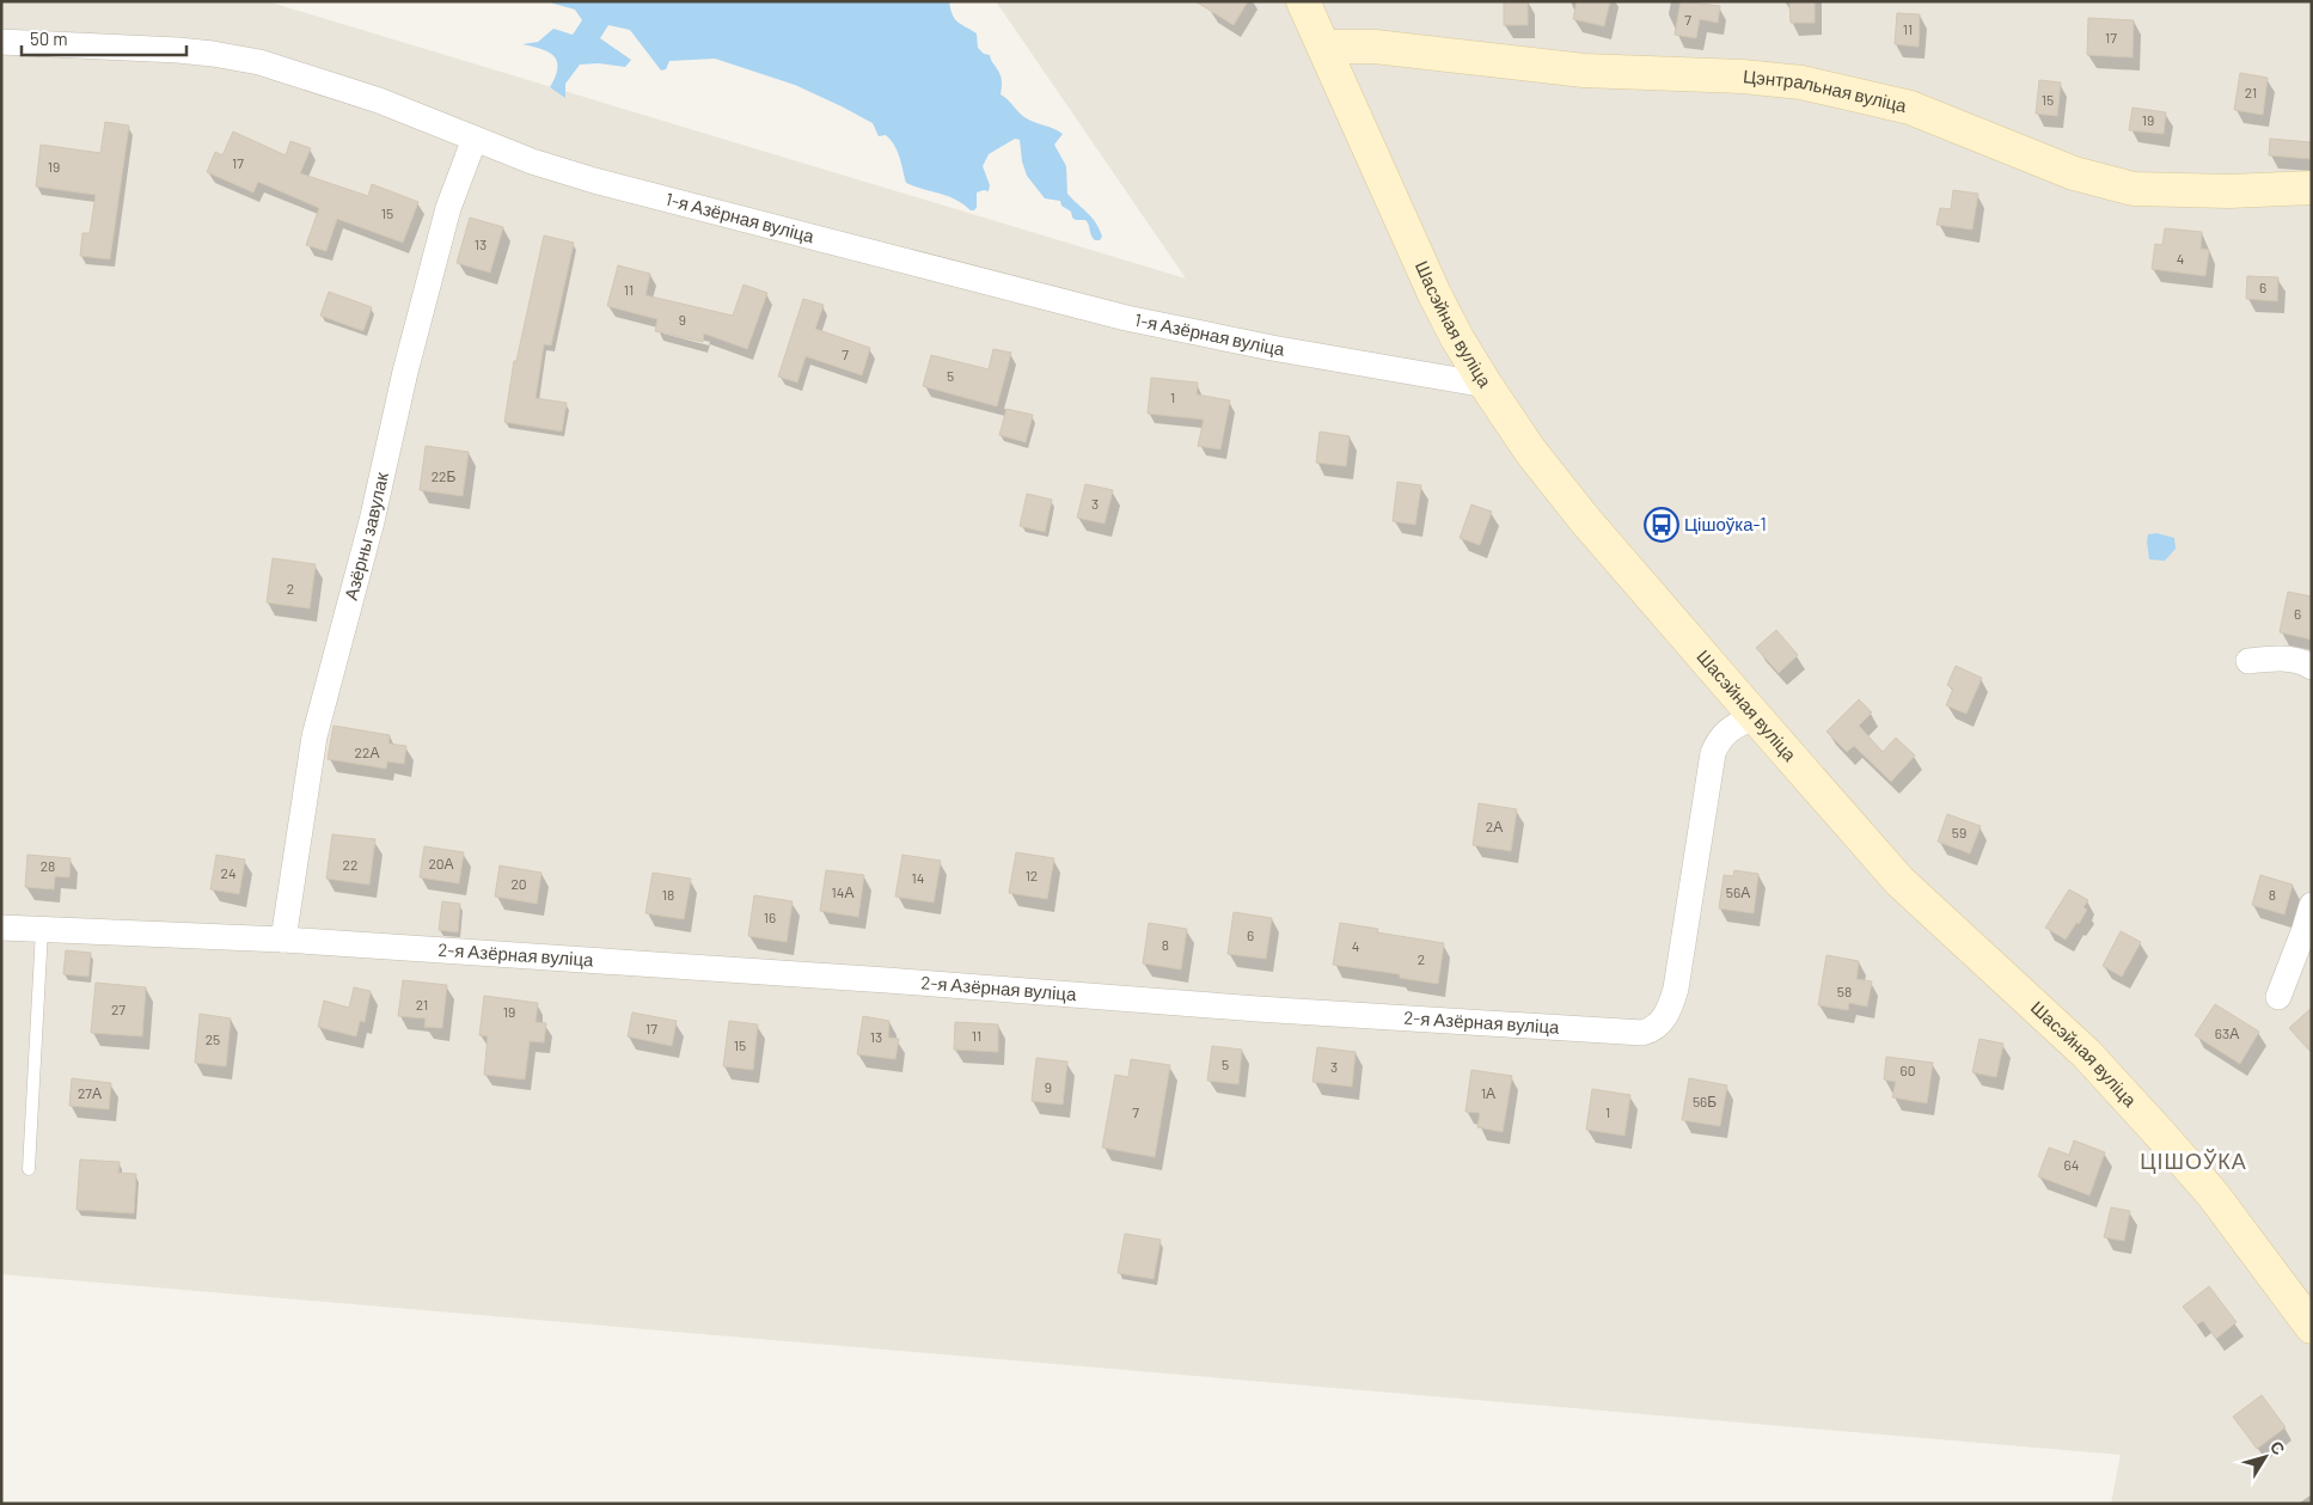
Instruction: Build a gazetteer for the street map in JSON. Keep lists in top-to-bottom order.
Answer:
{
  "streets": {
    "main road": ["Цэнтральная вуліца", "Шасэйная вуліца"],
    "street": ["1-я Азёрная вуліца", "Азёрны завулак", "2-я Азёрная вуліца"]
  },
  "crossings": [
    ["Цэнтральная вуліца", "Шасэйная вуліца"],
    ["1-я Азёрная вуліца", "Шасэйная вуліца"],
    ["1-я Азёрная вуліца", "Азёрны завулак"],
    ["Шасэйная вуліца", "2-я Азёрная вуліца"],
    ["Азёрны завулак", "2-я Азёрная вуліца"]
  ],
  "districts": ["ЦІШОЎКА"],
  "places": {
    "bus stop": ["Цішоўка-1"]
  },
  "house_numbers": [
    "7",
    "11",
    "17",
    "21",
    "15",
    "19",
    "17",
    "19",
    "15",
    "13",
    "4",
    "6",
    "11",
    "9",
    "7",
    "5",
    "1",
    "22Б",
    "3",
    "2",
    "6",
    "22А",
    "2А",
    "59",
    "20А",
    "22",
    "28",
    "24",
    "12",
    "14",
    "20",
    "14А",
    "56А",
    "18",
    "8",
    "16",
    "6",
    "8",
    "4",
    "2",
    "58",
    "21",
    "27",
    "19",
    "17",
    "63А",
    "11",
    "13",
    "25",
    "15",
    "5",
    "3",
    "60",
    "9",
    "27А",
    "1А",
    "56Б",
    "7",
    "1",
    "64"
  ],
  "scale_bar": "50 m",
  "north": "top right"
}
